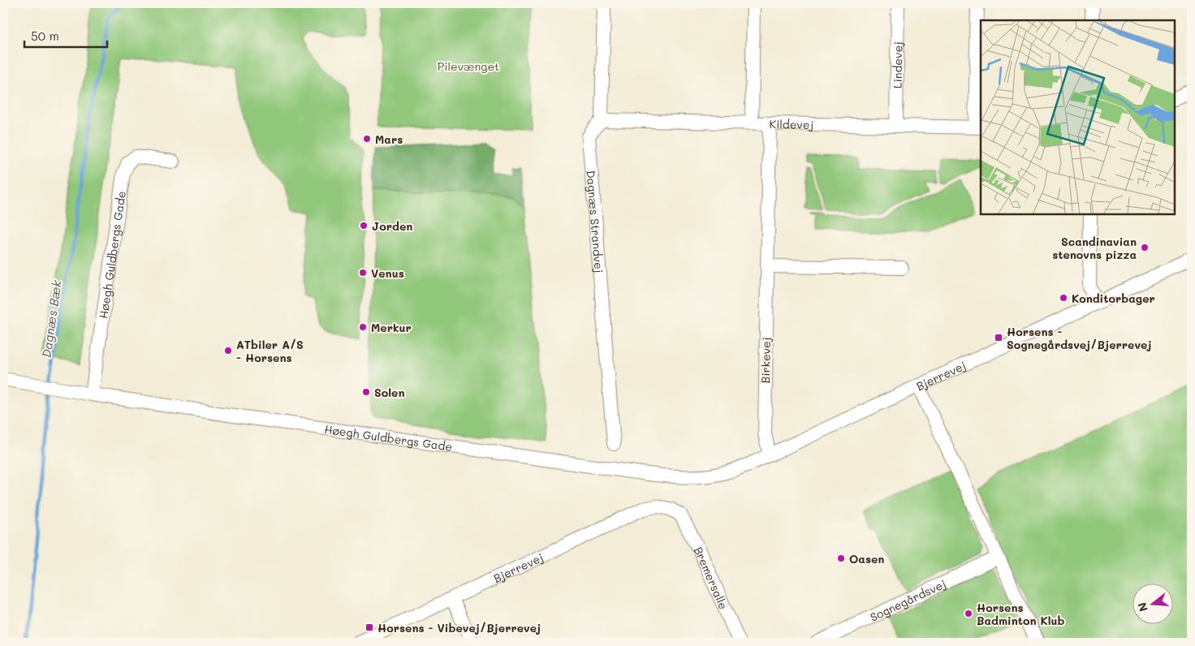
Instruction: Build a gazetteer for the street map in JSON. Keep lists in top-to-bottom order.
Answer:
{
  "streets": {
    "street": [
      "Lindevej",
      "Kildevej",
      "Dagnæs Strandvej",
      "Høegh Guldbergs Gade",
      "Birkevej",
      "Bjerrevej",
      "Bremersalle",
      "Sognegårdsvej"
    ]
  },
  "crossings": [
    ["Lindevej", "Kildevej"],
    ["Kildevej", "Dagnæs Strandvej"],
    ["Kildevej", "Birkevej"],
    ["Høegh Guldbergs Gade", "Bjerrevej"],
    ["Birkevej", "Bjerrevej"],
    ["Bjerrevej", "Bremersalle"]
  ],
  "water": ["Dagnæs Bæk"],
  "parks": ["Pilevænget"],
  "places": {
    "other": [
      "Mars",
      "Jorden",
      "Scandinavian stenovns pizza",
      "Venus",
      "Konditorbager",
      "Merkur",
      "ATbiler A/S - Horsens",
      "Solen",
      "Oasen",
      "Horsens Badminton Klub"
    ],
    "transit": ["Horsens - Sognegårdsvej/Bjerrevej", "Horsens - Vibevej/Bjerrevej"]
  },
  "scale_bar": "50 m",
  "north": "left"
}
